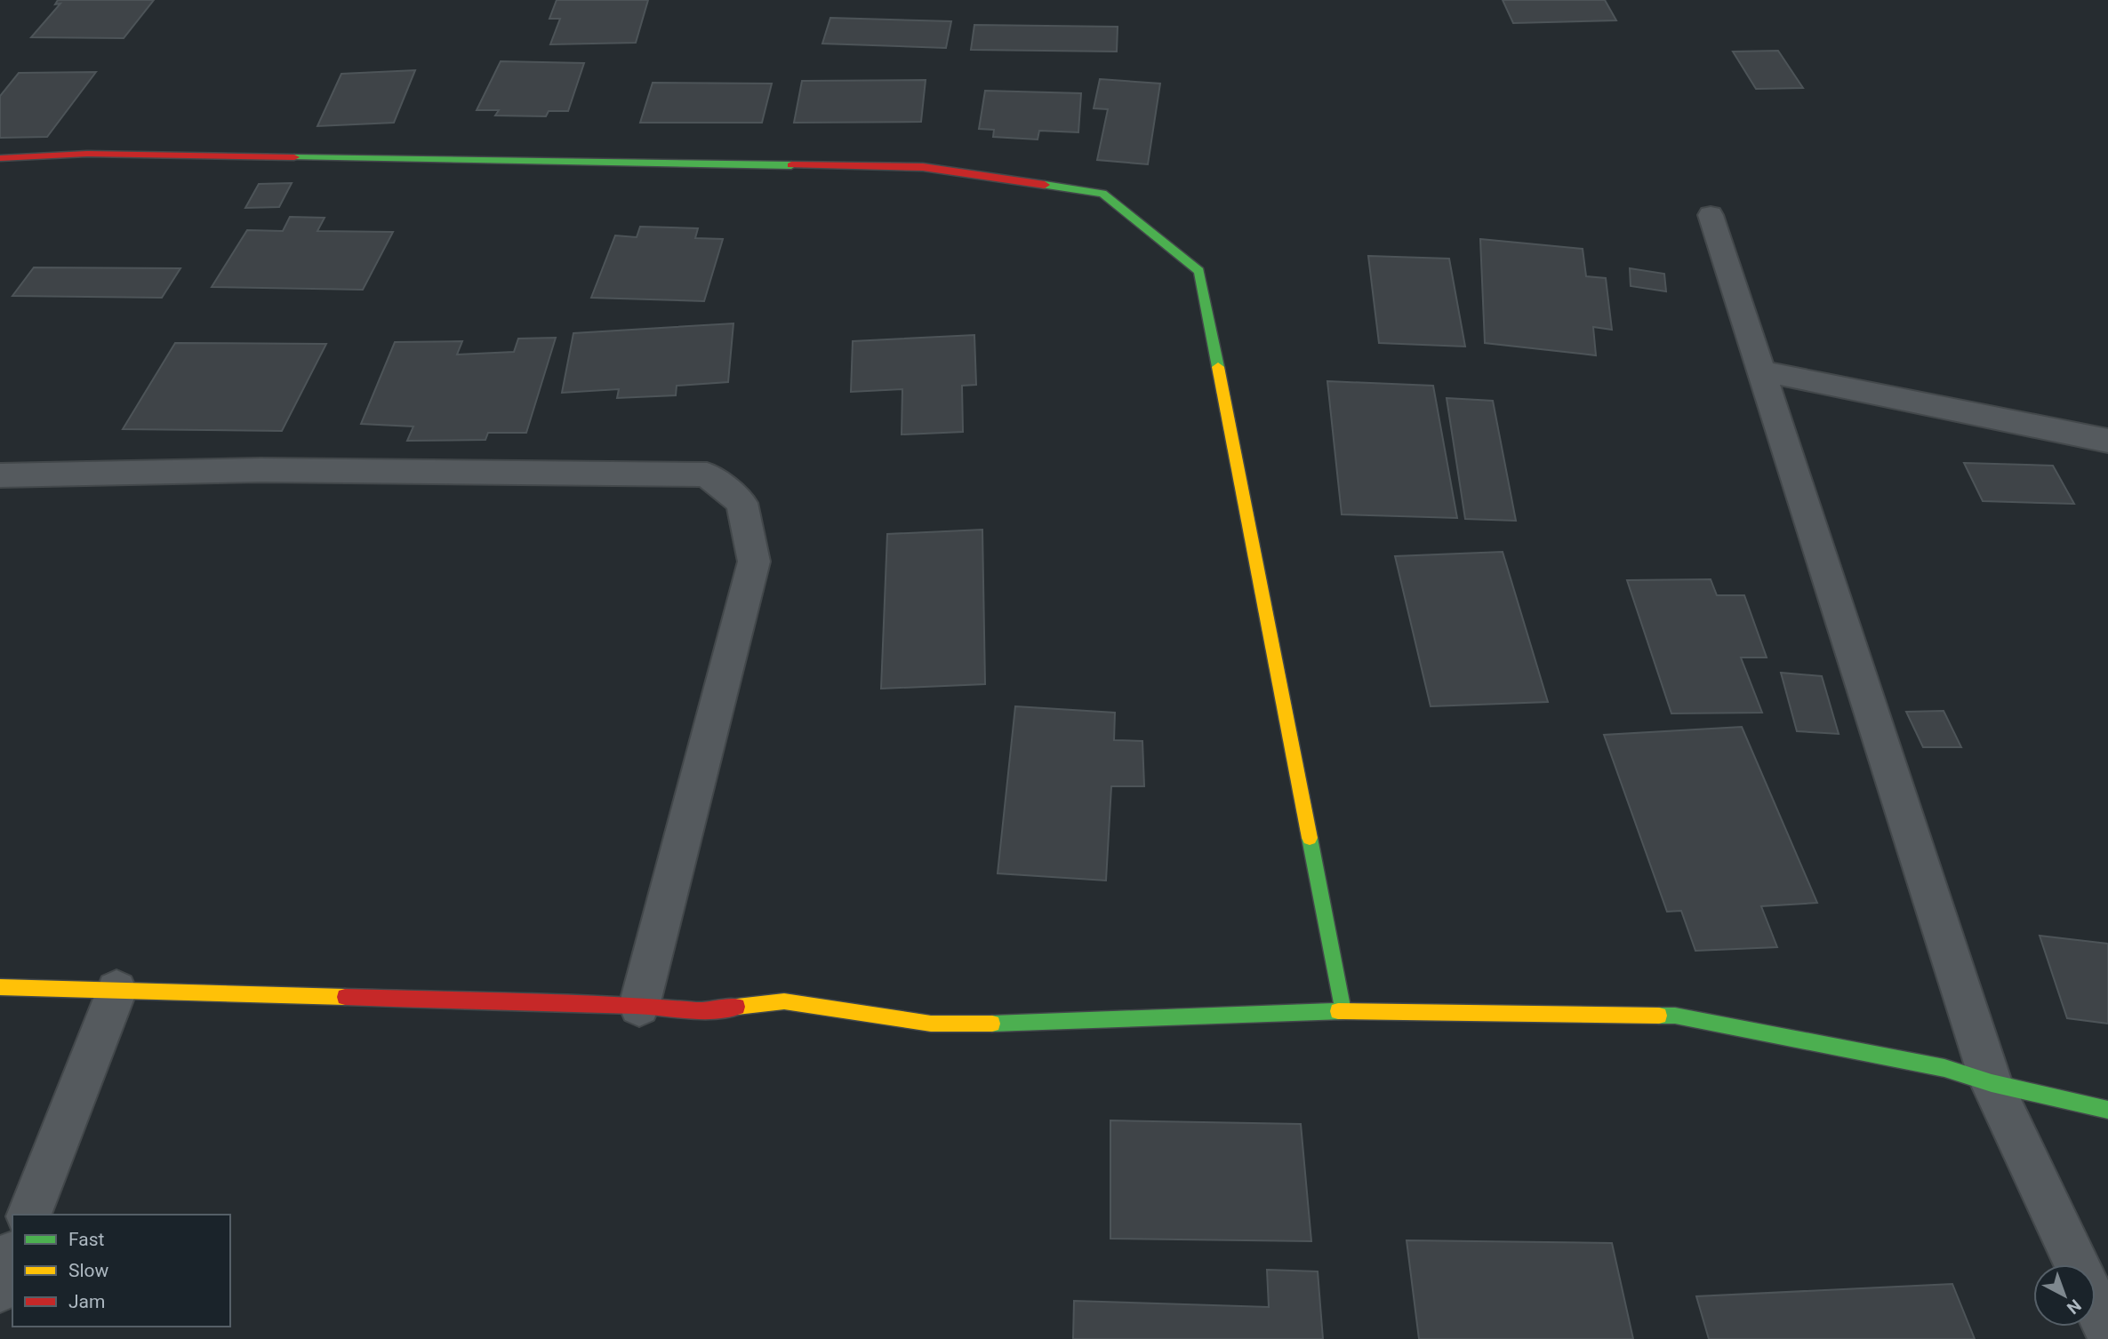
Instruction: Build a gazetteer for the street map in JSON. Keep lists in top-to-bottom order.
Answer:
{
  "legend": ["Fast", "Slow", "Jam"],
  "north": "bottom right"
}
